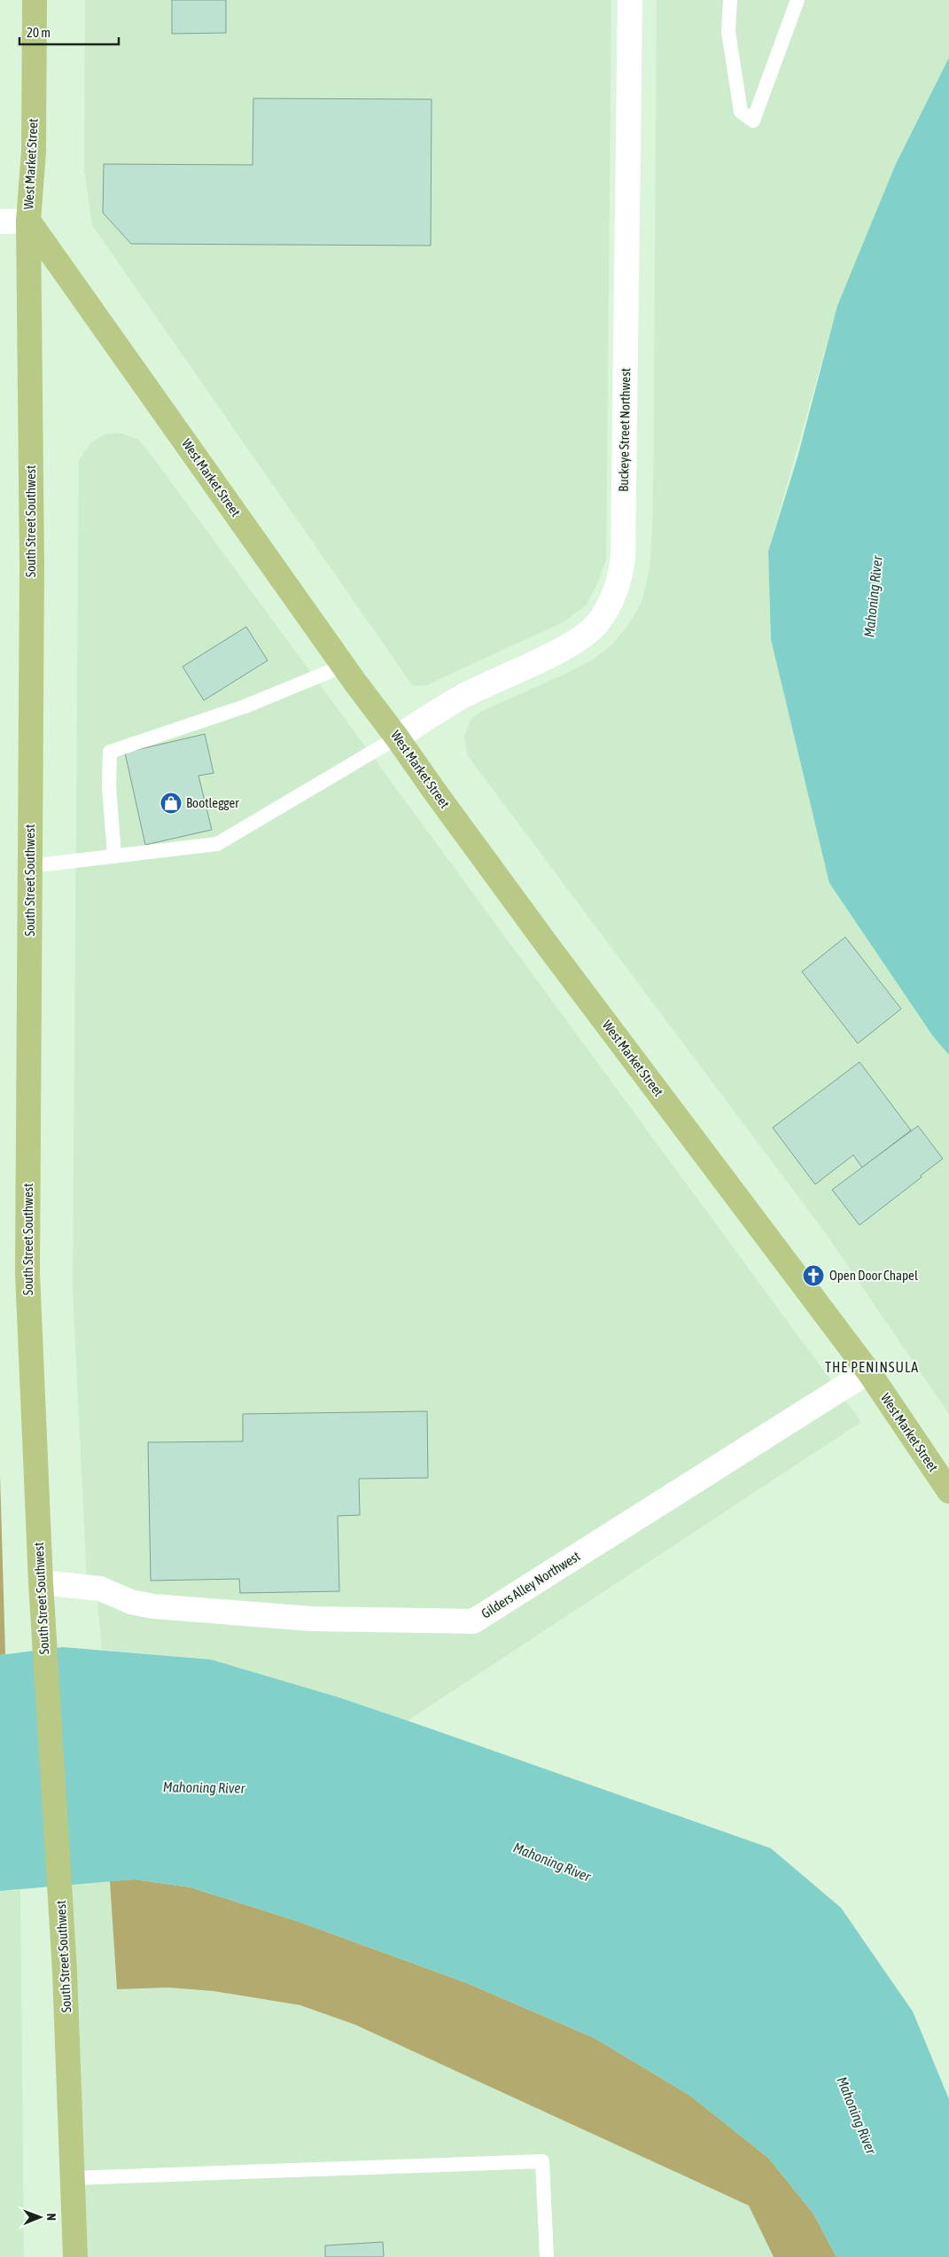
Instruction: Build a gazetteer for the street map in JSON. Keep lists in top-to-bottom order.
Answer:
{
  "streets": {
    "main road": ["West Market Street", "South Street Southwest"],
    "street": ["Buckeye Street Northwest", "Gilders Alley Northwest"]
  },
  "crossings": [
    ["West Market Street", "Buckeye Street Northwest"],
    ["West Market Street", "South Street Southwest"],
    ["West Market Street", "Gilders Alley Northwest"],
    ["South Street Southwest", "Gilders Alley Northwest"]
  ],
  "districts": ["THE PENINSULA"],
  "water": ["Mahoning River"],
  "places": {
    "shop": ["Bootlegger"],
    "church": ["Open Door Chapel"]
  },
  "scale_bar": "20 m",
  "north": "right"
}
